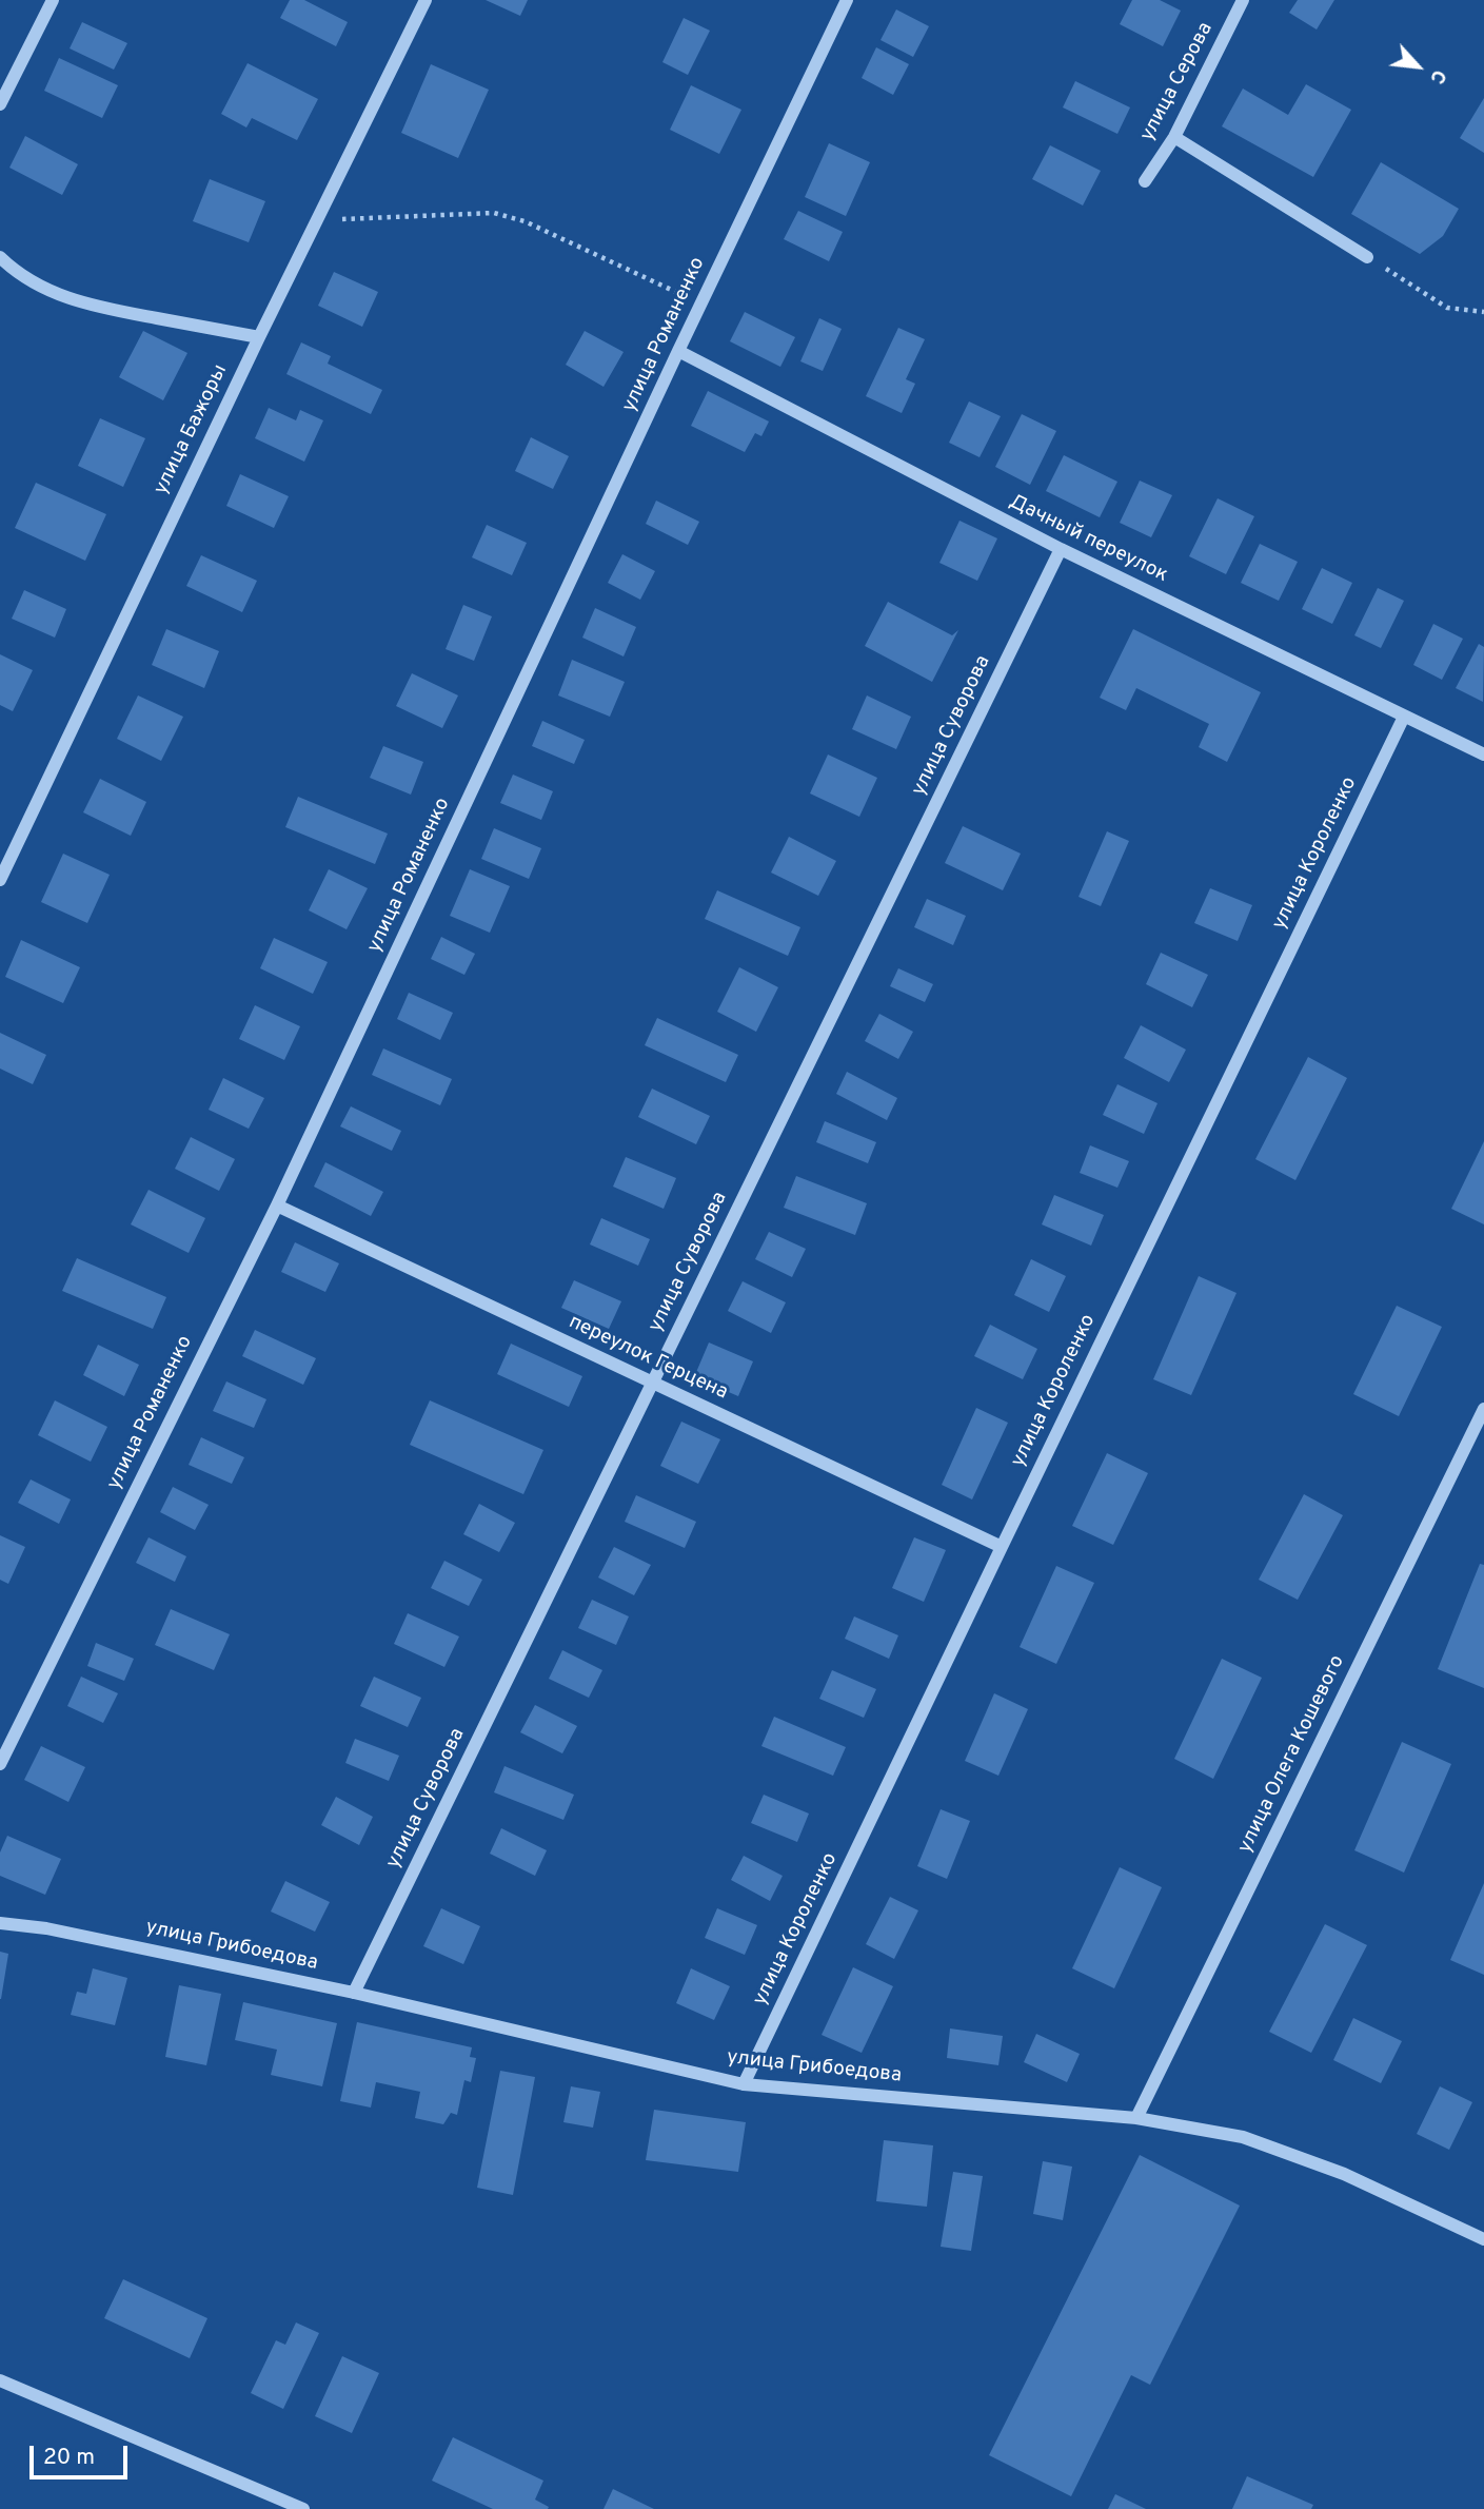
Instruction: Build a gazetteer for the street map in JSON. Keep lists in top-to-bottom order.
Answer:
{
  "streets": {
    "street": [
      "улица Серова",
      "улица Романенко",
      "улица Бажоры",
      "Дачный переулок",
      "улица Суворова",
      "улица Короленко",
      "переулок Герцена",
      "улица Олега Кошевого",
      "улица Грибоедова"
    ]
  },
  "crossings": [
    ["улица Романенко", "Дачный переулок"],
    ["улица Романенко", "переулок Герцена"],
    ["Дачный переулок", "улица Суворова"],
    ["Дачный переулок", "улица Короленко"],
    ["улица Суворова", "переулок Герцена"],
    ["улица Суворова", "улица Грибоедова"],
    ["улица Короленко", "переулок Герцена"],
    ["улица Короленко", "улица Грибоедова"],
    ["улица Олега Кошевого", "улица Грибоедова"]
  ],
  "scale_bar": "20 m",
  "north": "bottom right"
}
